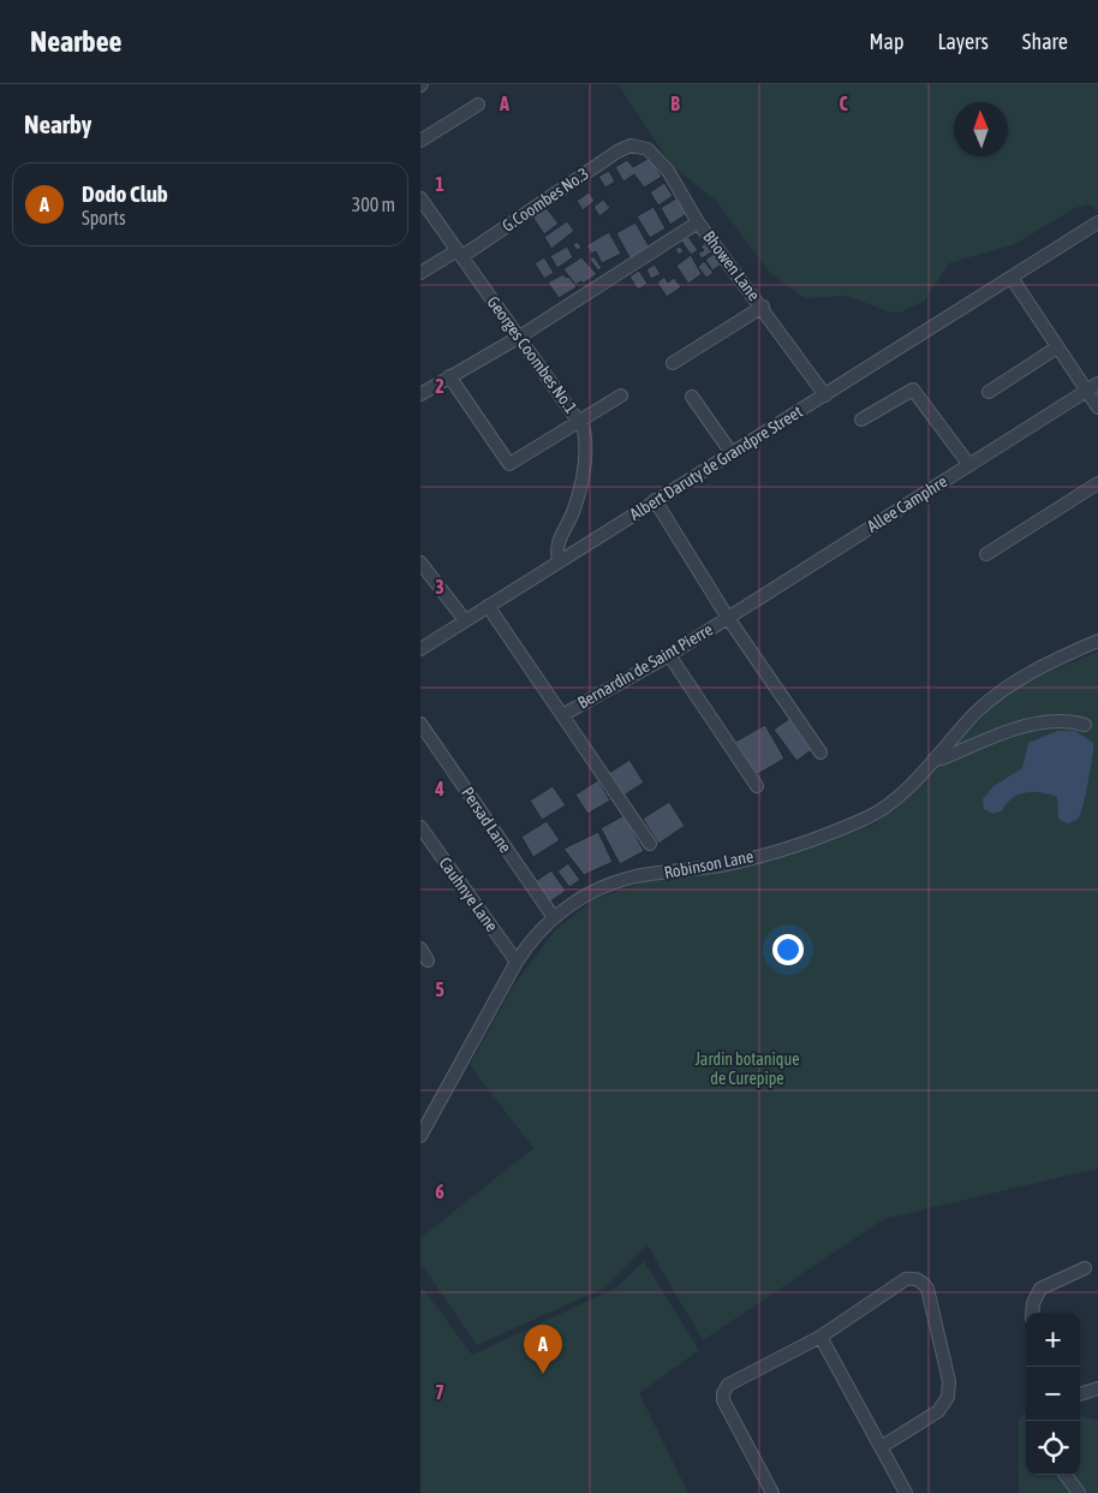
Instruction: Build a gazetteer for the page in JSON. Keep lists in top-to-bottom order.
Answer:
{
  "streets": {
    "street": [
      "G.Coombes No.3",
      "Bhowen Lane",
      "Georges Coombes No.1",
      "Albert Daruty de Grandpre Street",
      "Allee Camphre",
      "Bernardin de Saint Pierre",
      "Persad Lane",
      "Robinson Lane",
      "Cauhnye Lane"
    ]
  },
  "crossings": [
    ["G.Coombes No.3", "Bhowen Lane"],
    ["G.Coombes No.3", "Georges Coombes No.1"],
    ["Bhowen Lane", "Albert Daruty de Grandpre Street"],
    ["Georges Coombes No.1", "Albert Daruty de Grandpre Street"],
    ["Allee Camphre", "Bernardin de Saint Pierre"],
    ["Persad Lane", "Robinson Lane"],
    ["Robinson Lane", "Cauhnye Lane"]
  ],
  "parks": ["Jardin botanique de Curepipe"],
  "north": "top",
  "page": {
    "header": "Nearbee",
    "nav": ["Map", "Layers", "Share"],
    "heading": "Nearby",
    "list": [
      {
        "mark": "A",
        "name": "Dodo Club",
        "note": "Sports",
        "value": "300 m"
      }
    ],
    "map_buttons": ["+", "−"],
    "pins": "A"
  },
  "grid": {
    "columns": ["A", "B", "C"],
    "rows": [
      "1",
      "2",
      "3",
      "4",
      "5",
      "6",
      "7"
    ]
  }
}
